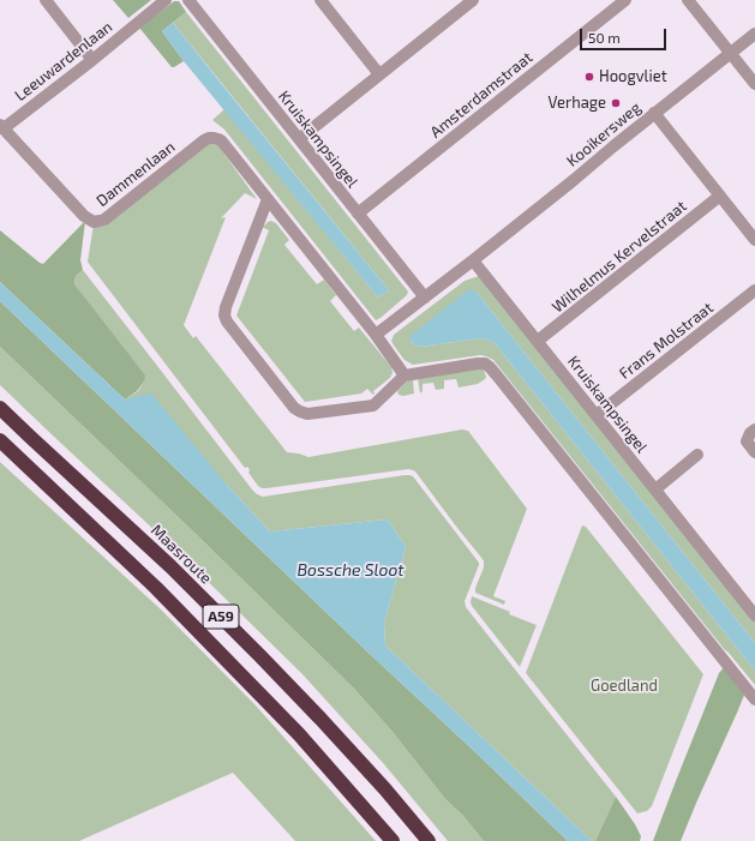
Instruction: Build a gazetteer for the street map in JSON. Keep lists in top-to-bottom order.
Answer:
{
  "streets": {
    "highway": ["Maasroute", "A59"],
    "street": [
      "Leeuwardenlaan",
      "Amsterdamstraat",
      "Kooikersweg",
      "Kruiskampsingel",
      "Dammenlaan",
      "Wilhelmus Kervelstraat",
      "Frans Molstraat"
    ]
  },
  "crossings": [
    ["Leeuwardenlaan", "Dammenlaan"],
    ["Amsterdamstraat", "Kruiskampsingel"],
    ["Kooikersweg", "Kruiskampsingel"],
    ["Kruiskampsingel", "Wilhelmus Kervelstraat"],
    ["Kruiskampsingel", "Frans Molstraat"]
  ],
  "water": ["Bossche Sloot"],
  "parks": ["Goedland"],
  "places": ["Hoogvliet", "Verhage"],
  "scale_bar": "50 m"
}
